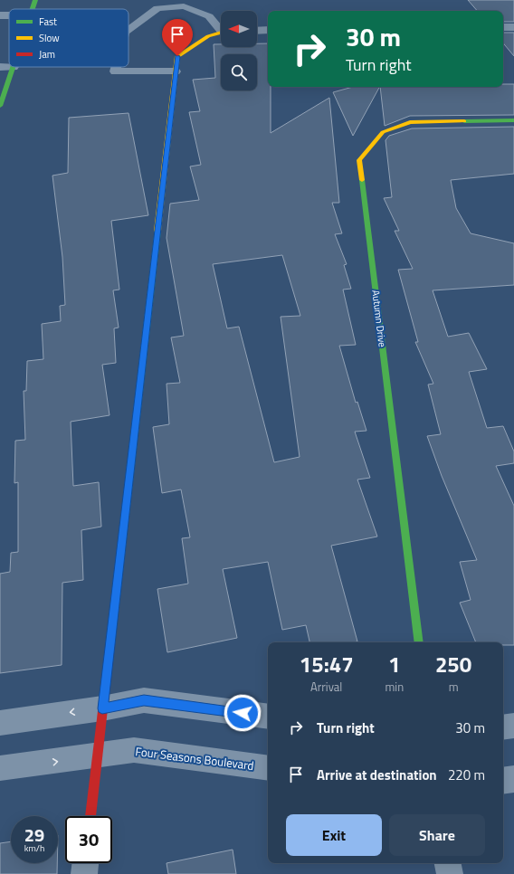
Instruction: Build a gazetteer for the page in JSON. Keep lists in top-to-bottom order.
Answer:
{
  "streets": {
    "street": ["Autumn Drive", "Four Seasons Boulevard"]
  },
  "legend": ["Fast", "Slow", "Jam"],
  "north": "left",
  "page": {
    "turn": ["30 m", "Turn right"],
    "eta": [
      "15:47",
      "Arrival",
      "1",
      "min",
      "250",
      "m"
    ],
    "list": [
      {
        "name": "Turn right",
        "value": "30 m"
      },
      {
        "name": "Arrive at destination",
        "value": "220 m"
      }
    ],
    "buttons": ["Exit", "Share"],
    "speed": "29 km/h",
    "limit": "30"
  }
}
